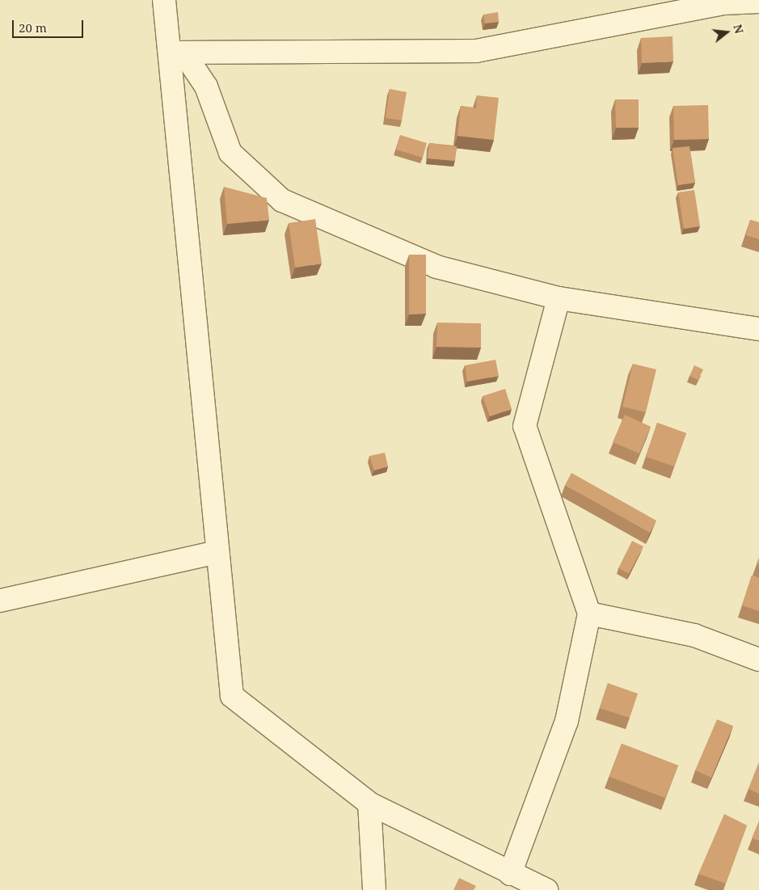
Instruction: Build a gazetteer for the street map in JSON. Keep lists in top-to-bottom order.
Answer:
{
  "scale_bar": "20 m",
  "north": "right"
}
